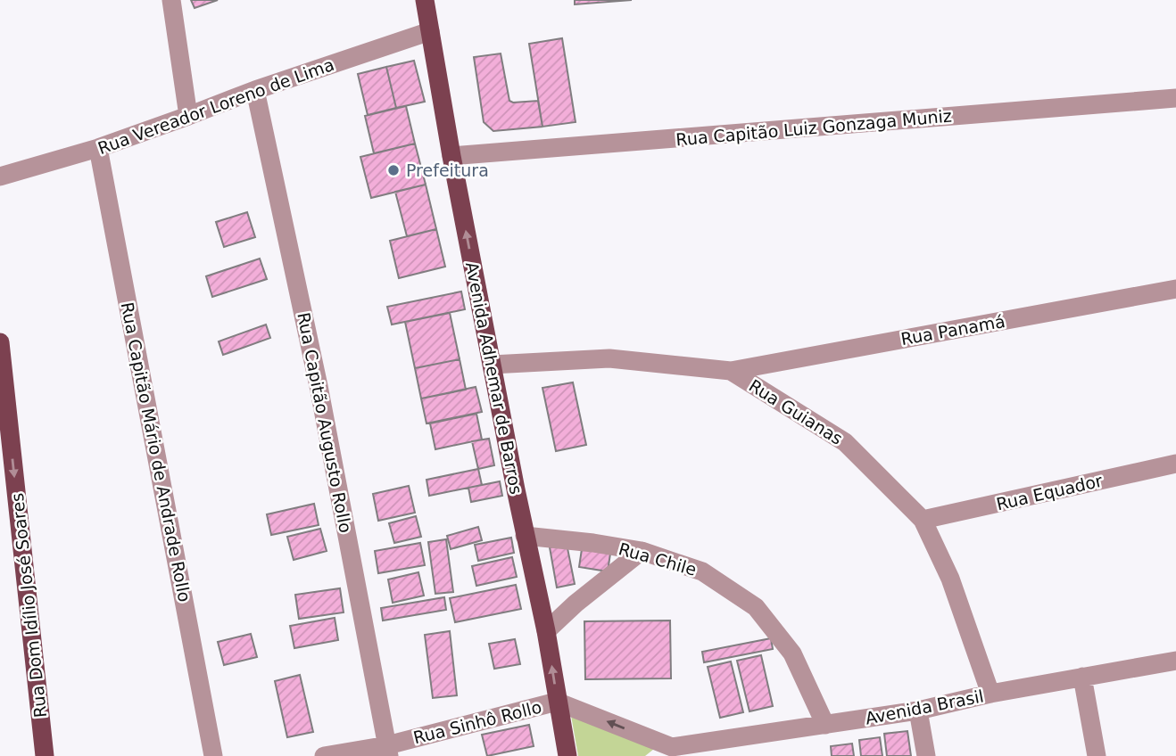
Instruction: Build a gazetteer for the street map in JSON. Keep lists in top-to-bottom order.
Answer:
{
  "streets": {
    "main road": ["Avenida Adhemar de Barros", "Rua Dom Idílio José Soares"],
    "street": [
      "Rua Vereador Loreno de Lima",
      "Rua Capitão Luiz Gonzaga Muniz",
      "Rua Panamá",
      "Rua Guianas",
      "Rua Capitão Augusto Rollo",
      "Rua Capitão Mário de Andrade Rollo",
      "Rua Equador",
      "Rua Chile",
      "Avenida Brasil",
      "Rua Sinhô Rollo"
    ]
  },
  "crossings": [
    ["Rua Vereador Loreno de Lima", "Avenida Adhemar de Barros"],
    ["Rua Vereador Loreno de Lima", "Rua Capitão Augusto Rollo"],
    ["Rua Vereador Loreno de Lima", "Rua Capitão Mário de Andrade Rollo"],
    ["Rua Capitão Luiz Gonzaga Muniz", "Avenida Adhemar de Barros"],
    ["Rua Panamá", "Rua Guianas"],
    ["Avenida Adhemar de Barros", "Rua Guianas"],
    ["Avenida Adhemar de Barros", "Rua Chile"],
    ["Avenida Adhemar de Barros", "Avenida Brasil"],
    ["Avenida Adhemar de Barros", "Rua Sinhô Rollo"],
    ["Rua Guianas", "Rua Equador"],
    ["Rua Guianas", "Avenida Brasil"],
    ["Rua Capitão Augusto Rollo", "Rua Sinhô Rollo"],
    ["Rua Chile", "Avenida Brasil"],
    ["Avenida Brasil", "Rua Sinhô Rollo"]
  ],
  "one_way": ["Avenida Adhemar de Barros", "Rua Dom Idílio José Soares"],
  "places": ["Prefeitura"]
}
